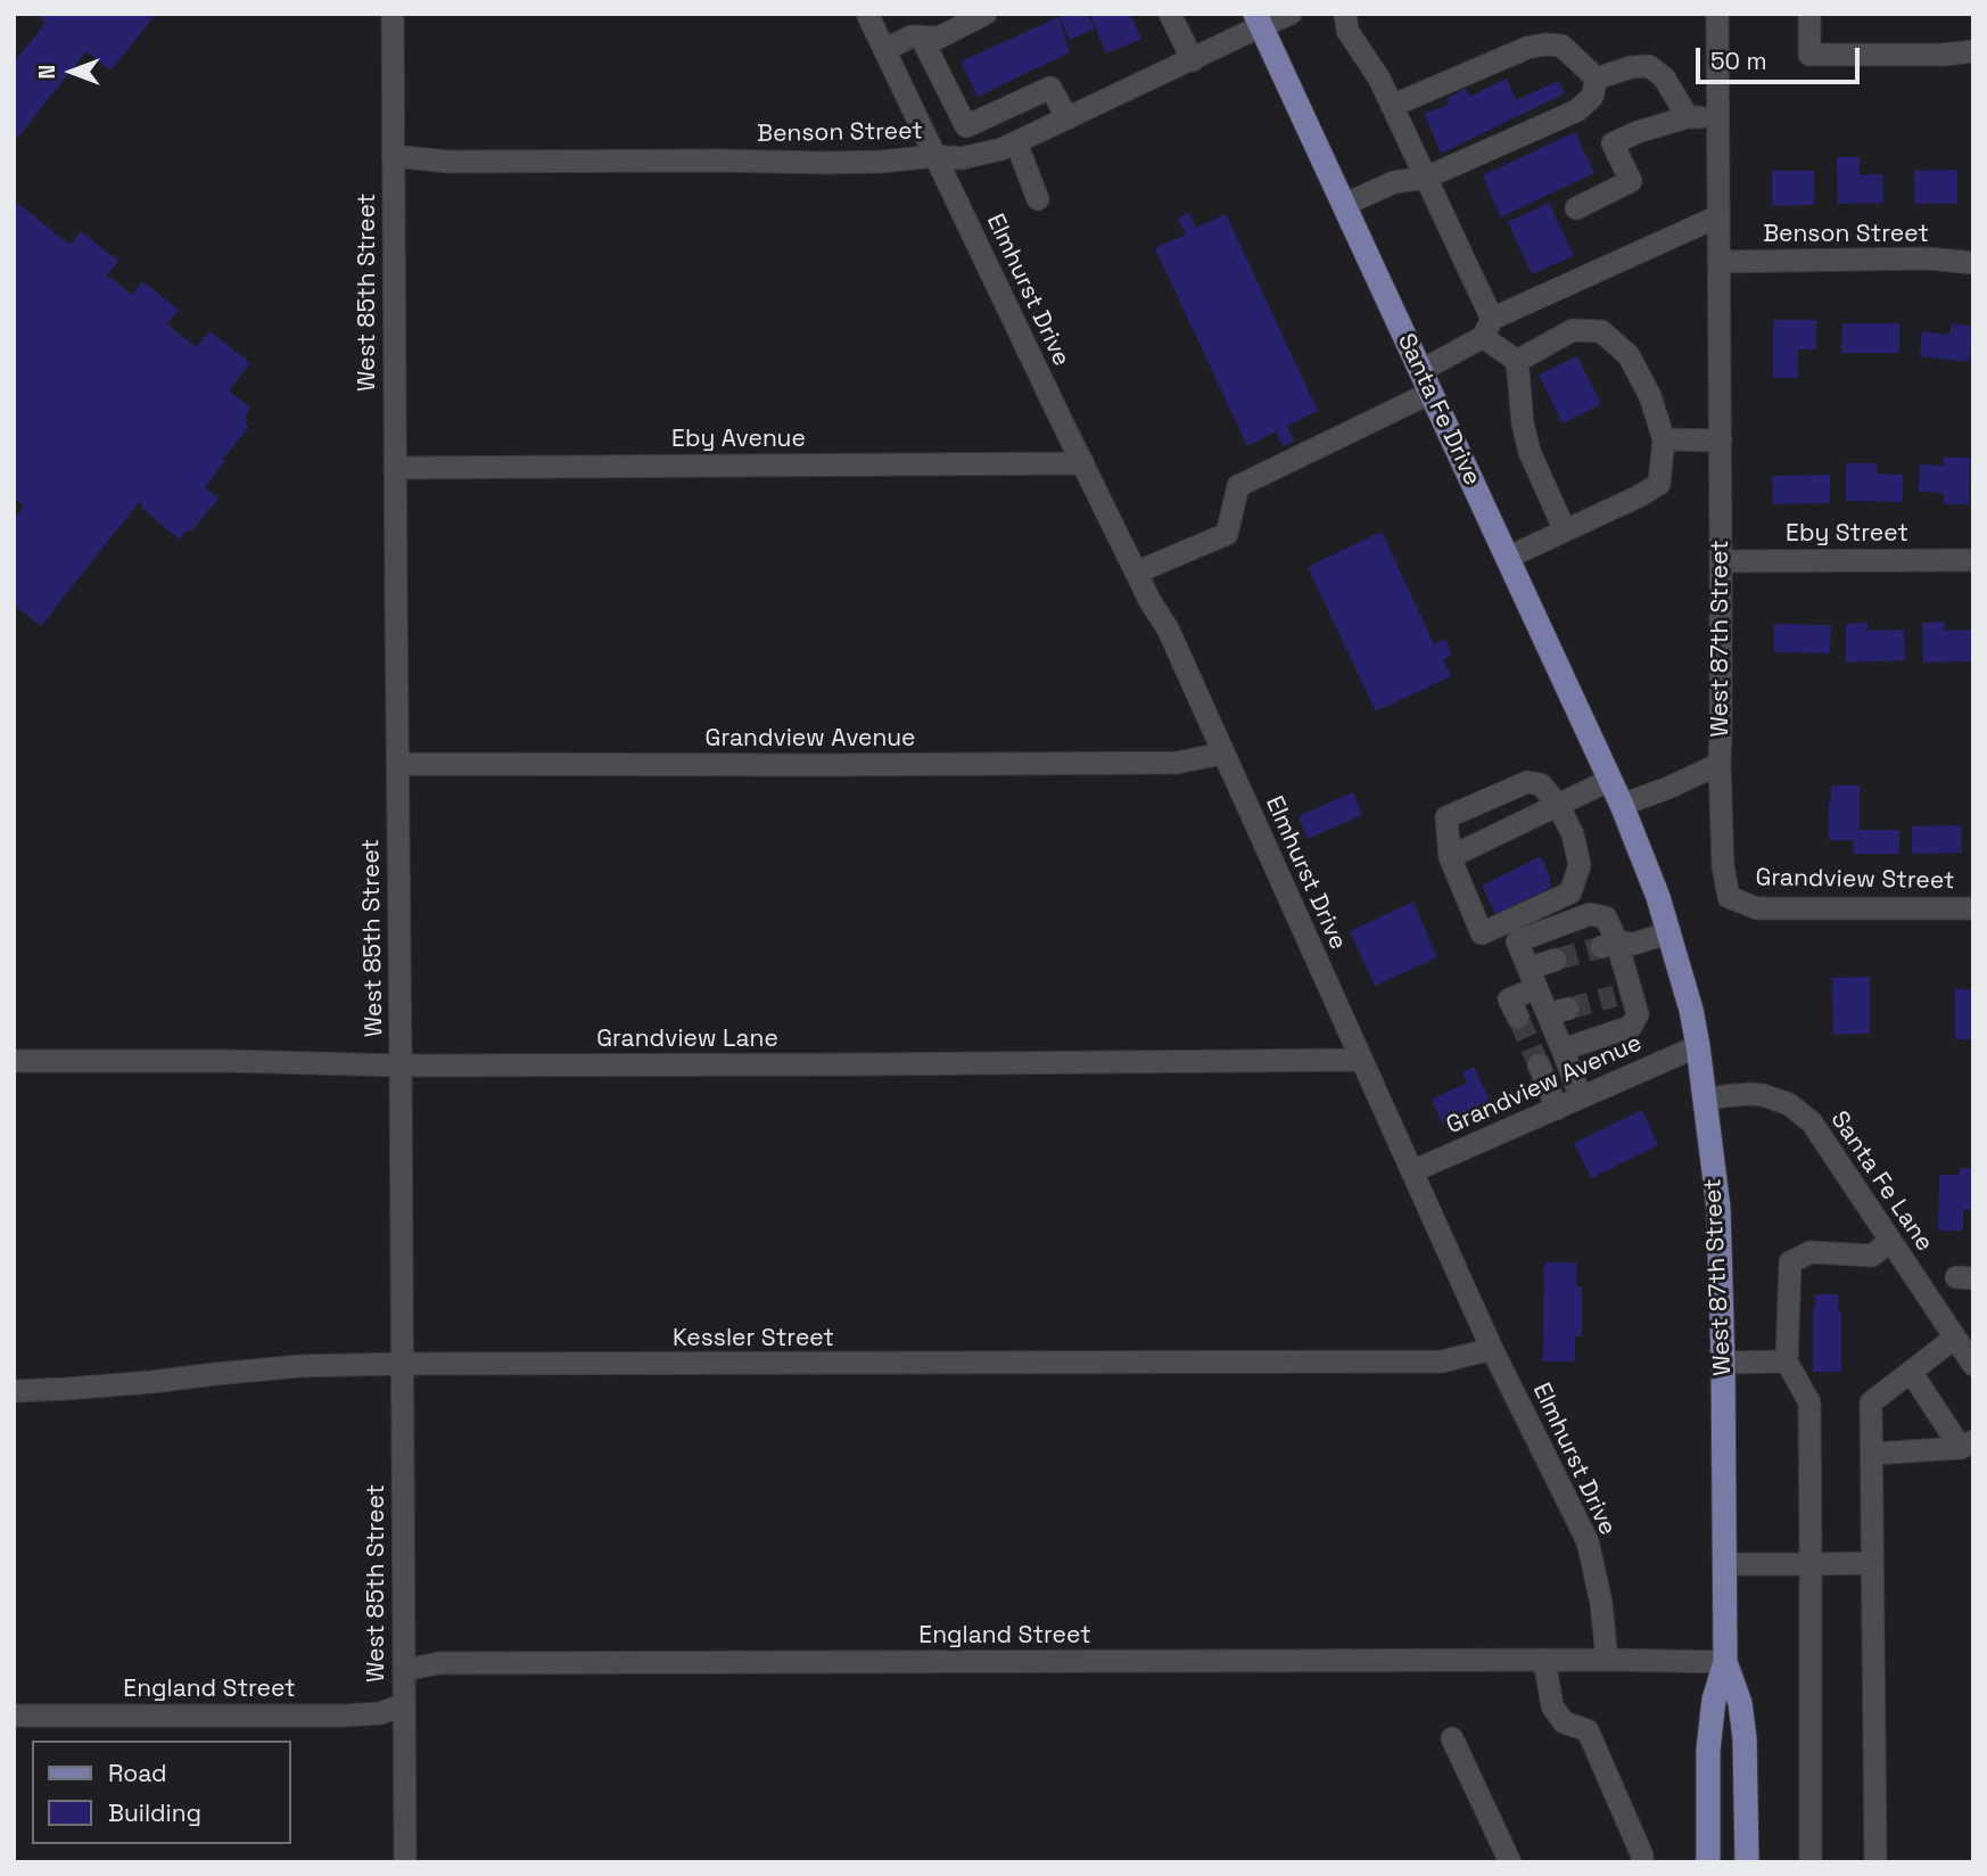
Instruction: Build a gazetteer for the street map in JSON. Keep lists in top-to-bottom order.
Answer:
{
  "streets": {
    "main road": ["Santa Fe Drive", "West 87th Street"],
    "street": [
      "Benson Street",
      "Elmhurst Drive",
      "West 85th Street",
      "Eby Avenue",
      "Eby Street",
      "Grandview Avenue",
      "Grandview Street",
      "Grandview Lane",
      "Santa Fe Lane",
      "Kessler Street",
      "England Street"
    ]
  },
  "crossings": [
    ["Benson Street", "Elmhurst Drive"],
    ["Benson Street", "West 85th Street"],
    ["Benson Street", "Santa Fe Drive"],
    ["Benson Street", "West 87th Street"],
    ["Elmhurst Drive", "Eby Avenue"],
    ["Elmhurst Drive", "Grandview Avenue"],
    ["Elmhurst Drive", "Grandview Lane"],
    ["Elmhurst Drive", "Kessler Street"],
    ["Elmhurst Drive", "England Street"],
    ["West 85th Street", "Eby Avenue"],
    ["West 85th Street", "Grandview Avenue"],
    ["West 85th Street", "Grandview Lane"],
    ["West 85th Street", "Kessler Street"],
    ["West 85th Street", "England Street"],
    ["Santa Fe Drive", "West 87th Street"],
    ["Eby Street", "West 87th Street"],
    ["West 87th Street", "Grandview Avenue"],
    ["West 87th Street", "Grandview Street"],
    ["West 87th Street", "Santa Fe Lane"]
  ],
  "legend": ["Road", "Building"],
  "scale_bar": "50 m",
  "north": "left"
}
